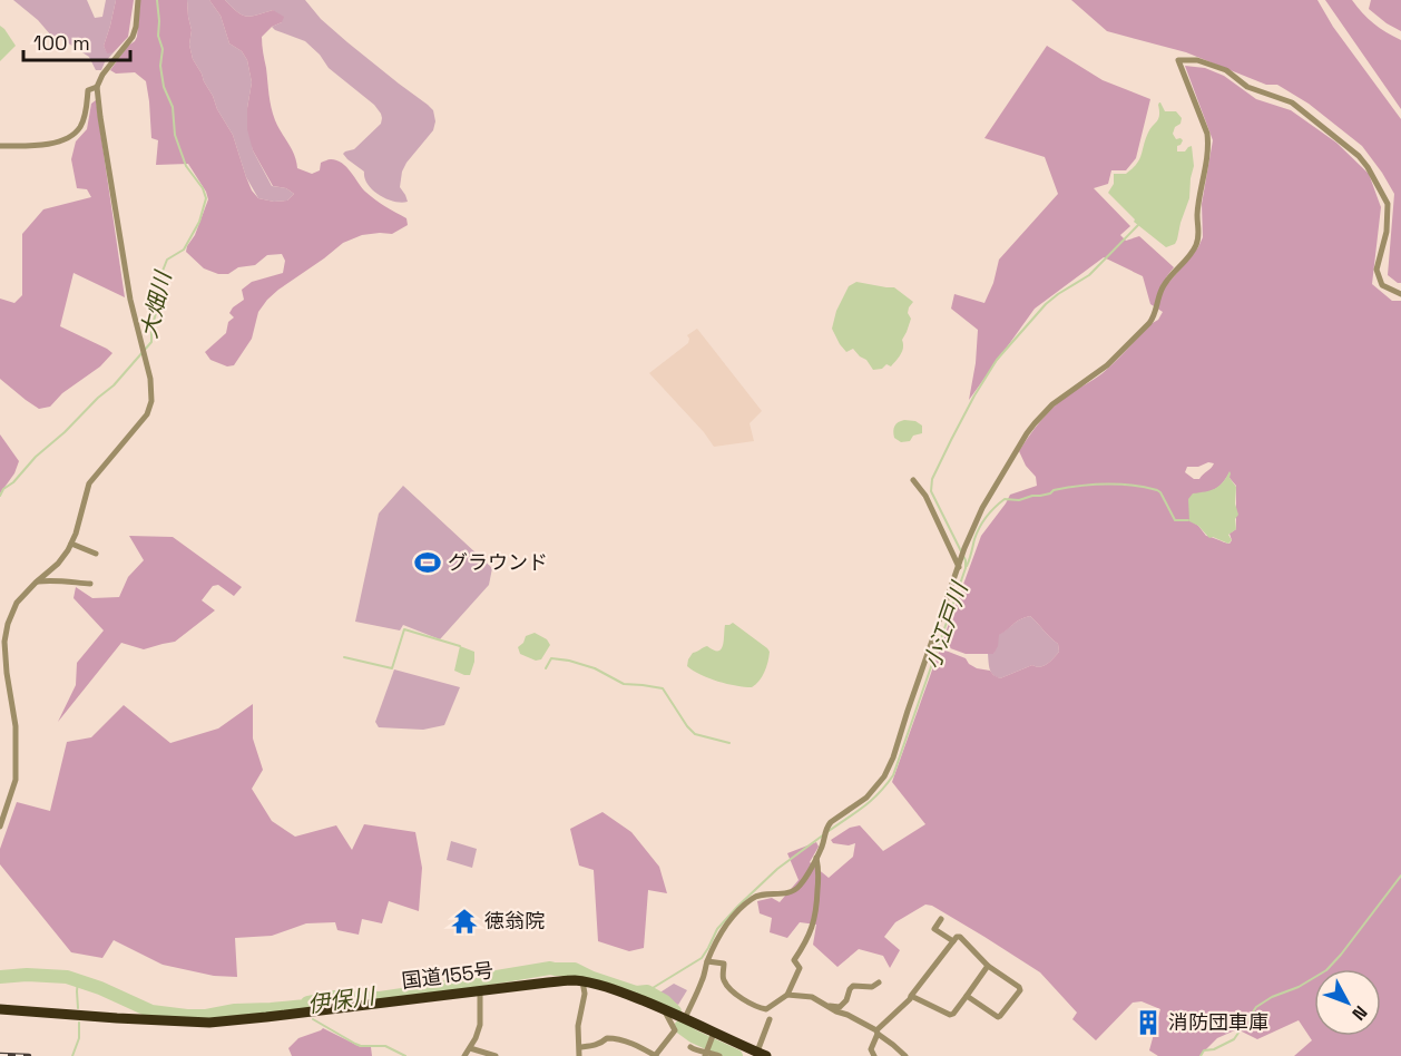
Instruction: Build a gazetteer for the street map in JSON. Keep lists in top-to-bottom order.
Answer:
{
  "streets": {
    "highway": ["国道155号"]
  },
  "water": ["大畑川", "小江戸川", "伊保川"],
  "places": {
    "sports": ["グラウンド"],
    "temple": ["徳翁院"],
    "building": ["消防団車庫"]
  },
  "scale_bar": "100 m",
  "north": "bottom right"
}
